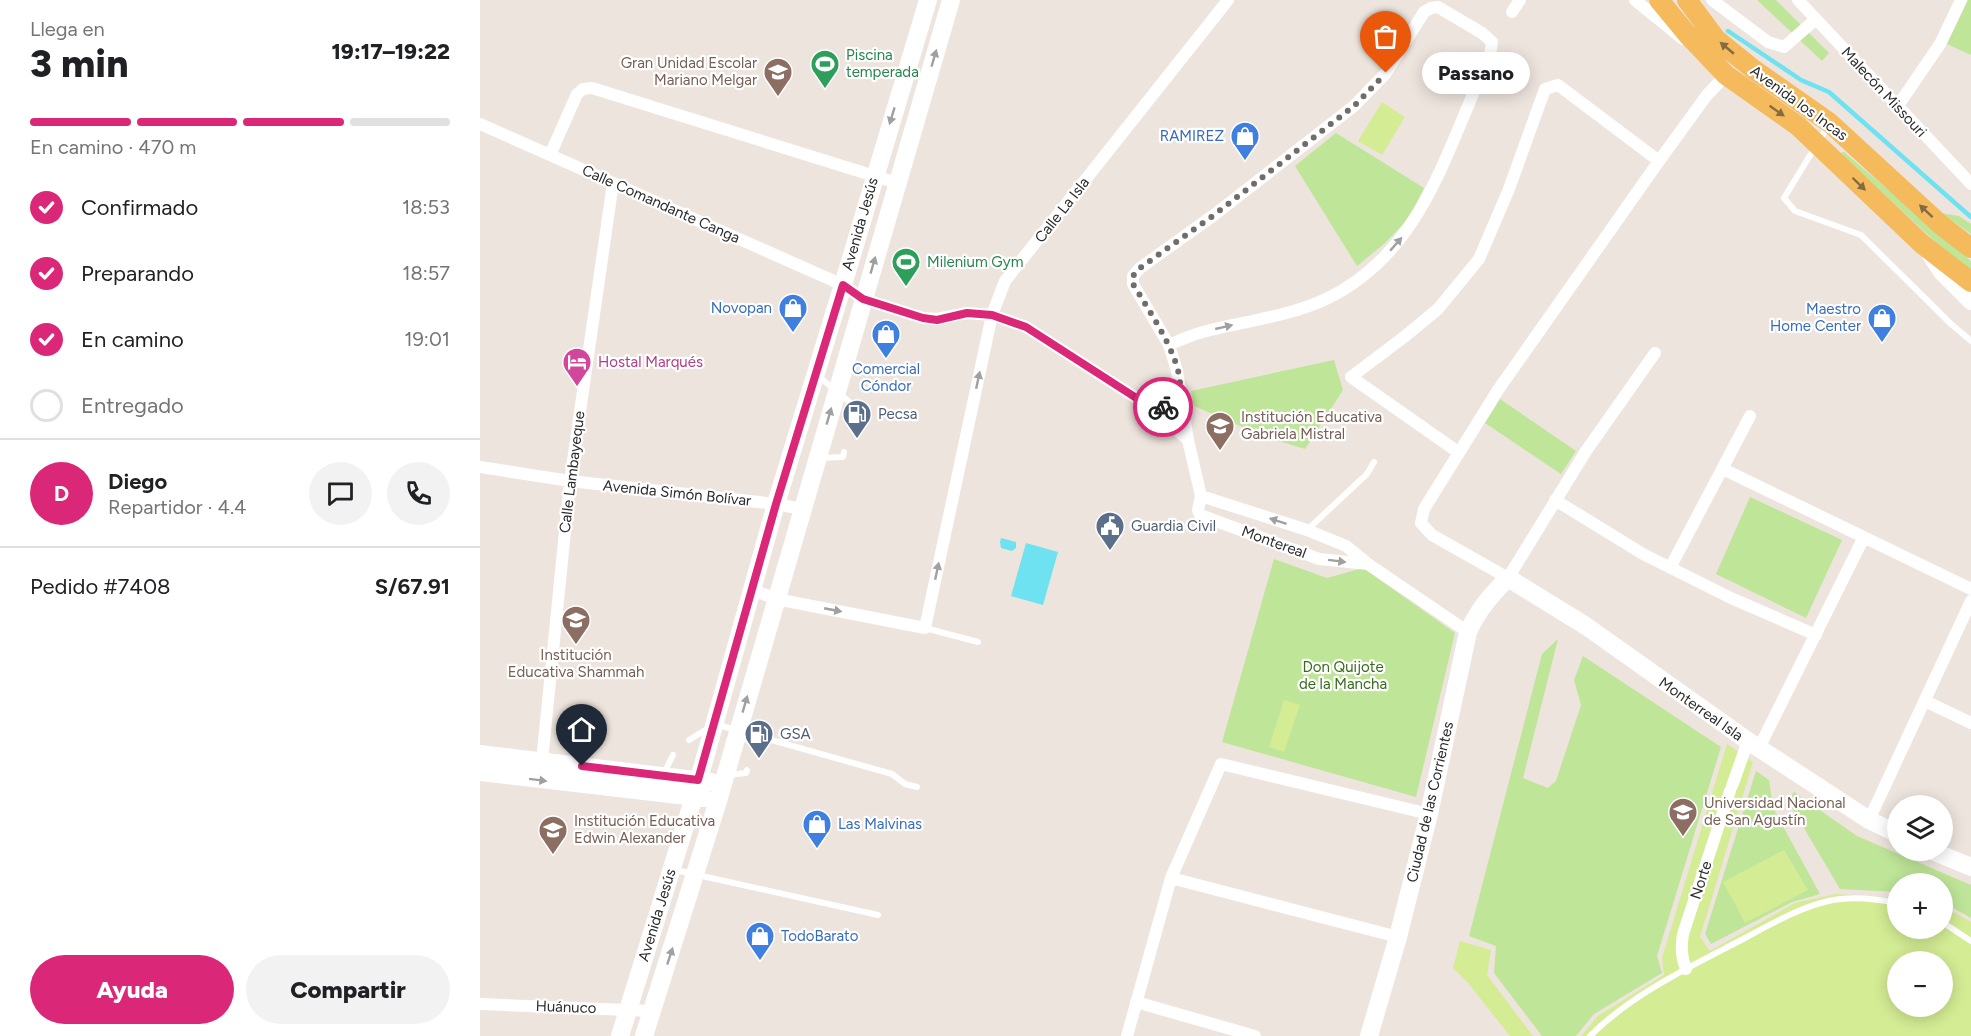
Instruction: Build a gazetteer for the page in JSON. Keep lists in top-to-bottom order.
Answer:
{
  "streets": {
    "main road": [
      "Avenida los Incas",
      "Avenida Jesús",
      "Monterreal Isla",
      "Ciudad de las Corrientes"
    ],
    "street": [
      "Malecón Missouri",
      "Calle Comandante Canga",
      "Calle La Isla",
      "Calle Lambayeque",
      "Avenida Simón Bolívar",
      "Montereal",
      "Norte",
      "Huánuco"
    ]
  },
  "crossings": [
    ["Calle Comandante Canga", "Calle La Isla"],
    ["Calle Comandante Canga", "Avenida Jesús"],
    ["Calle Comandante Canga", "Calle Lambayeque"],
    ["Calle Comandante Canga", "Montereal"],
    ["Avenida Jesús", "Avenida Simón Bolívar"],
    ["Avenida Jesús", "Huánuco"],
    ["Calle Lambayeque", "Avenida Simón Bolívar"],
    ["Montereal", "Ciudad de las Corrientes"],
    ["Monterreal Isla", "Ciudad de las Corrientes"],
    ["Monterreal Isla", "Norte"]
  ],
  "one_way": ["Calle La Isla"],
  "parks": ["Don Quijote de la Mancha"],
  "places": {
    "other": ["Passano"],
    "sports": ["Piscina temperada", "Milenium Gym"],
    "school or university": [
      "Gran Unidad Escolar Mariano Melgar",
      "Institución Educativa Gabriela Mistral",
      "Institución Educativa Shammah",
      "Universidad Nacional de San Agustín",
      "Institución Educativa Edwin Alexander"
    ],
    "shop": [
      "RAMIREZ",
      "Novopan",
      "Maestro Home Center",
      "Comercial Cóndor",
      "Las Malvinas",
      "TodoBarato"
    ],
    "hotel": ["Hostal Marqués"],
    "fuel station": ["Pecsa", "GSA"],
    "public building": ["Guardia Civil"]
  },
  "page": {
    "heading": ["3 min", "Llega en", "19:17–19:22"],
    "panel": [
      "Diego",
      "Repartidor · 4.4",
      "Pedido #7408",
      "S/67.91"
    ],
    "bubble": "Passano",
    "bar": "En camino · 470 m",
    "list": [
      ["Confirmado", "18:53"],
      ["Preparando", "18:57"],
      ["En camino", "19:01"],
      "Entregado"
    ],
    "round": "D",
    "map_buttons": ["+", "−"],
    "buttons": ["Ayuda", "Compartir"]
  }
}
